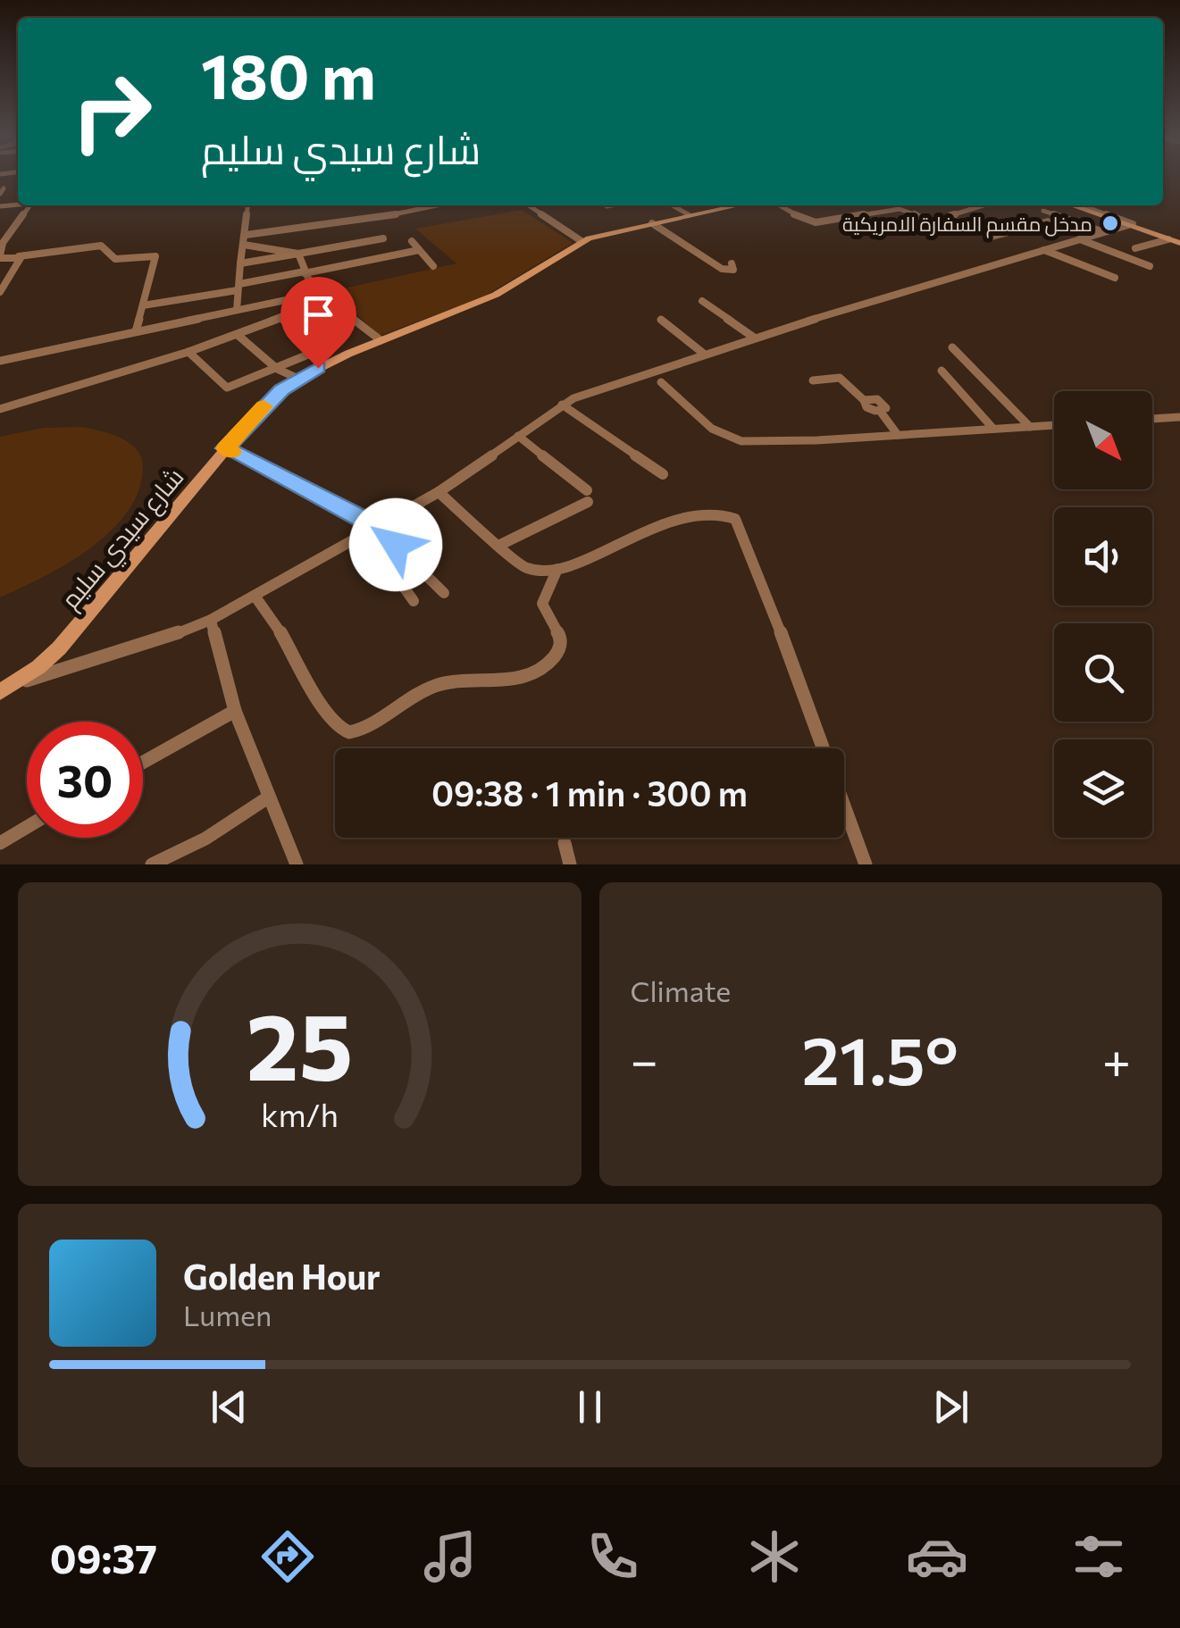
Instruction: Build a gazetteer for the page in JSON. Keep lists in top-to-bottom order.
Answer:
{
  "streets": {
    "main road": ["شارع سيدي سليم"]
  },
  "places": ["مدخل مقسم السفارة الامريكية"],
  "north": "bottom right",
  "page": {
    "turn": ["180 m", "شارع سيدي سليم"],
    "limit": "30",
    "trip": "09:38 · 1 min · 300 m",
    "tile": "Climate",
    "heat": ["−", "21.5°", "+"],
    "song": ["Golden Hour", "Lumen"],
    "tabs": "09:37",
    "gauge": ["25", "km/h"]
  }
}
